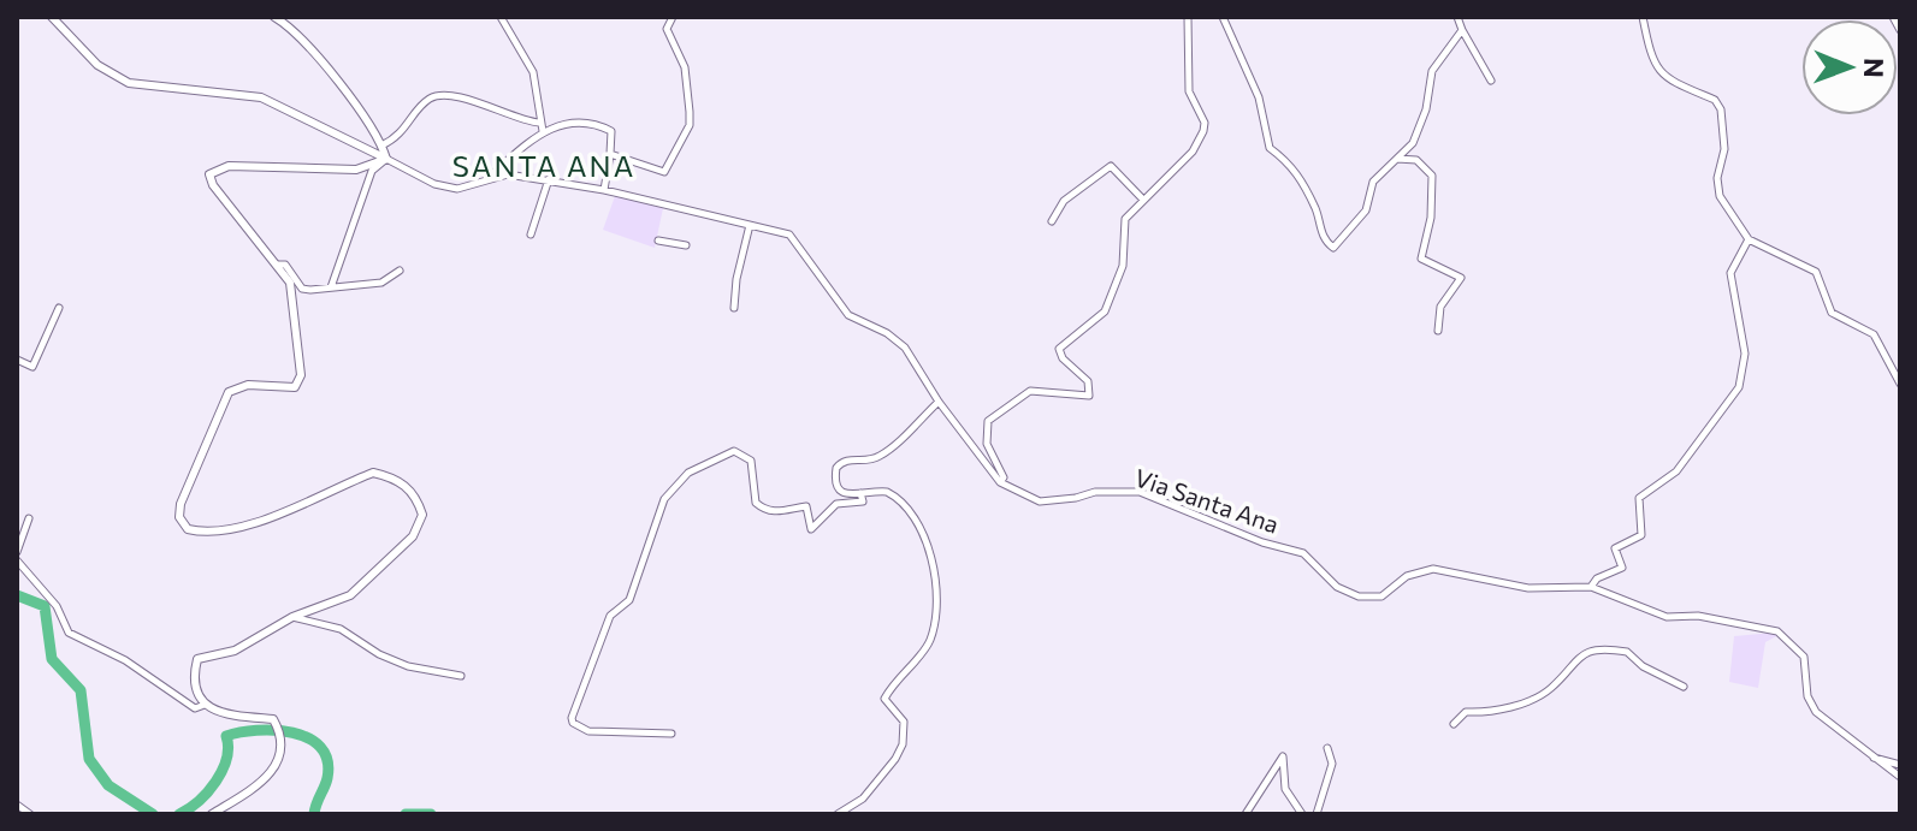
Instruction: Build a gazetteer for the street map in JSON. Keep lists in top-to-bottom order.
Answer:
{
  "streets": {
    "street": ["Via Santa Ana"]
  },
  "districts": ["SANTA ANA"],
  "north": "right"
}
